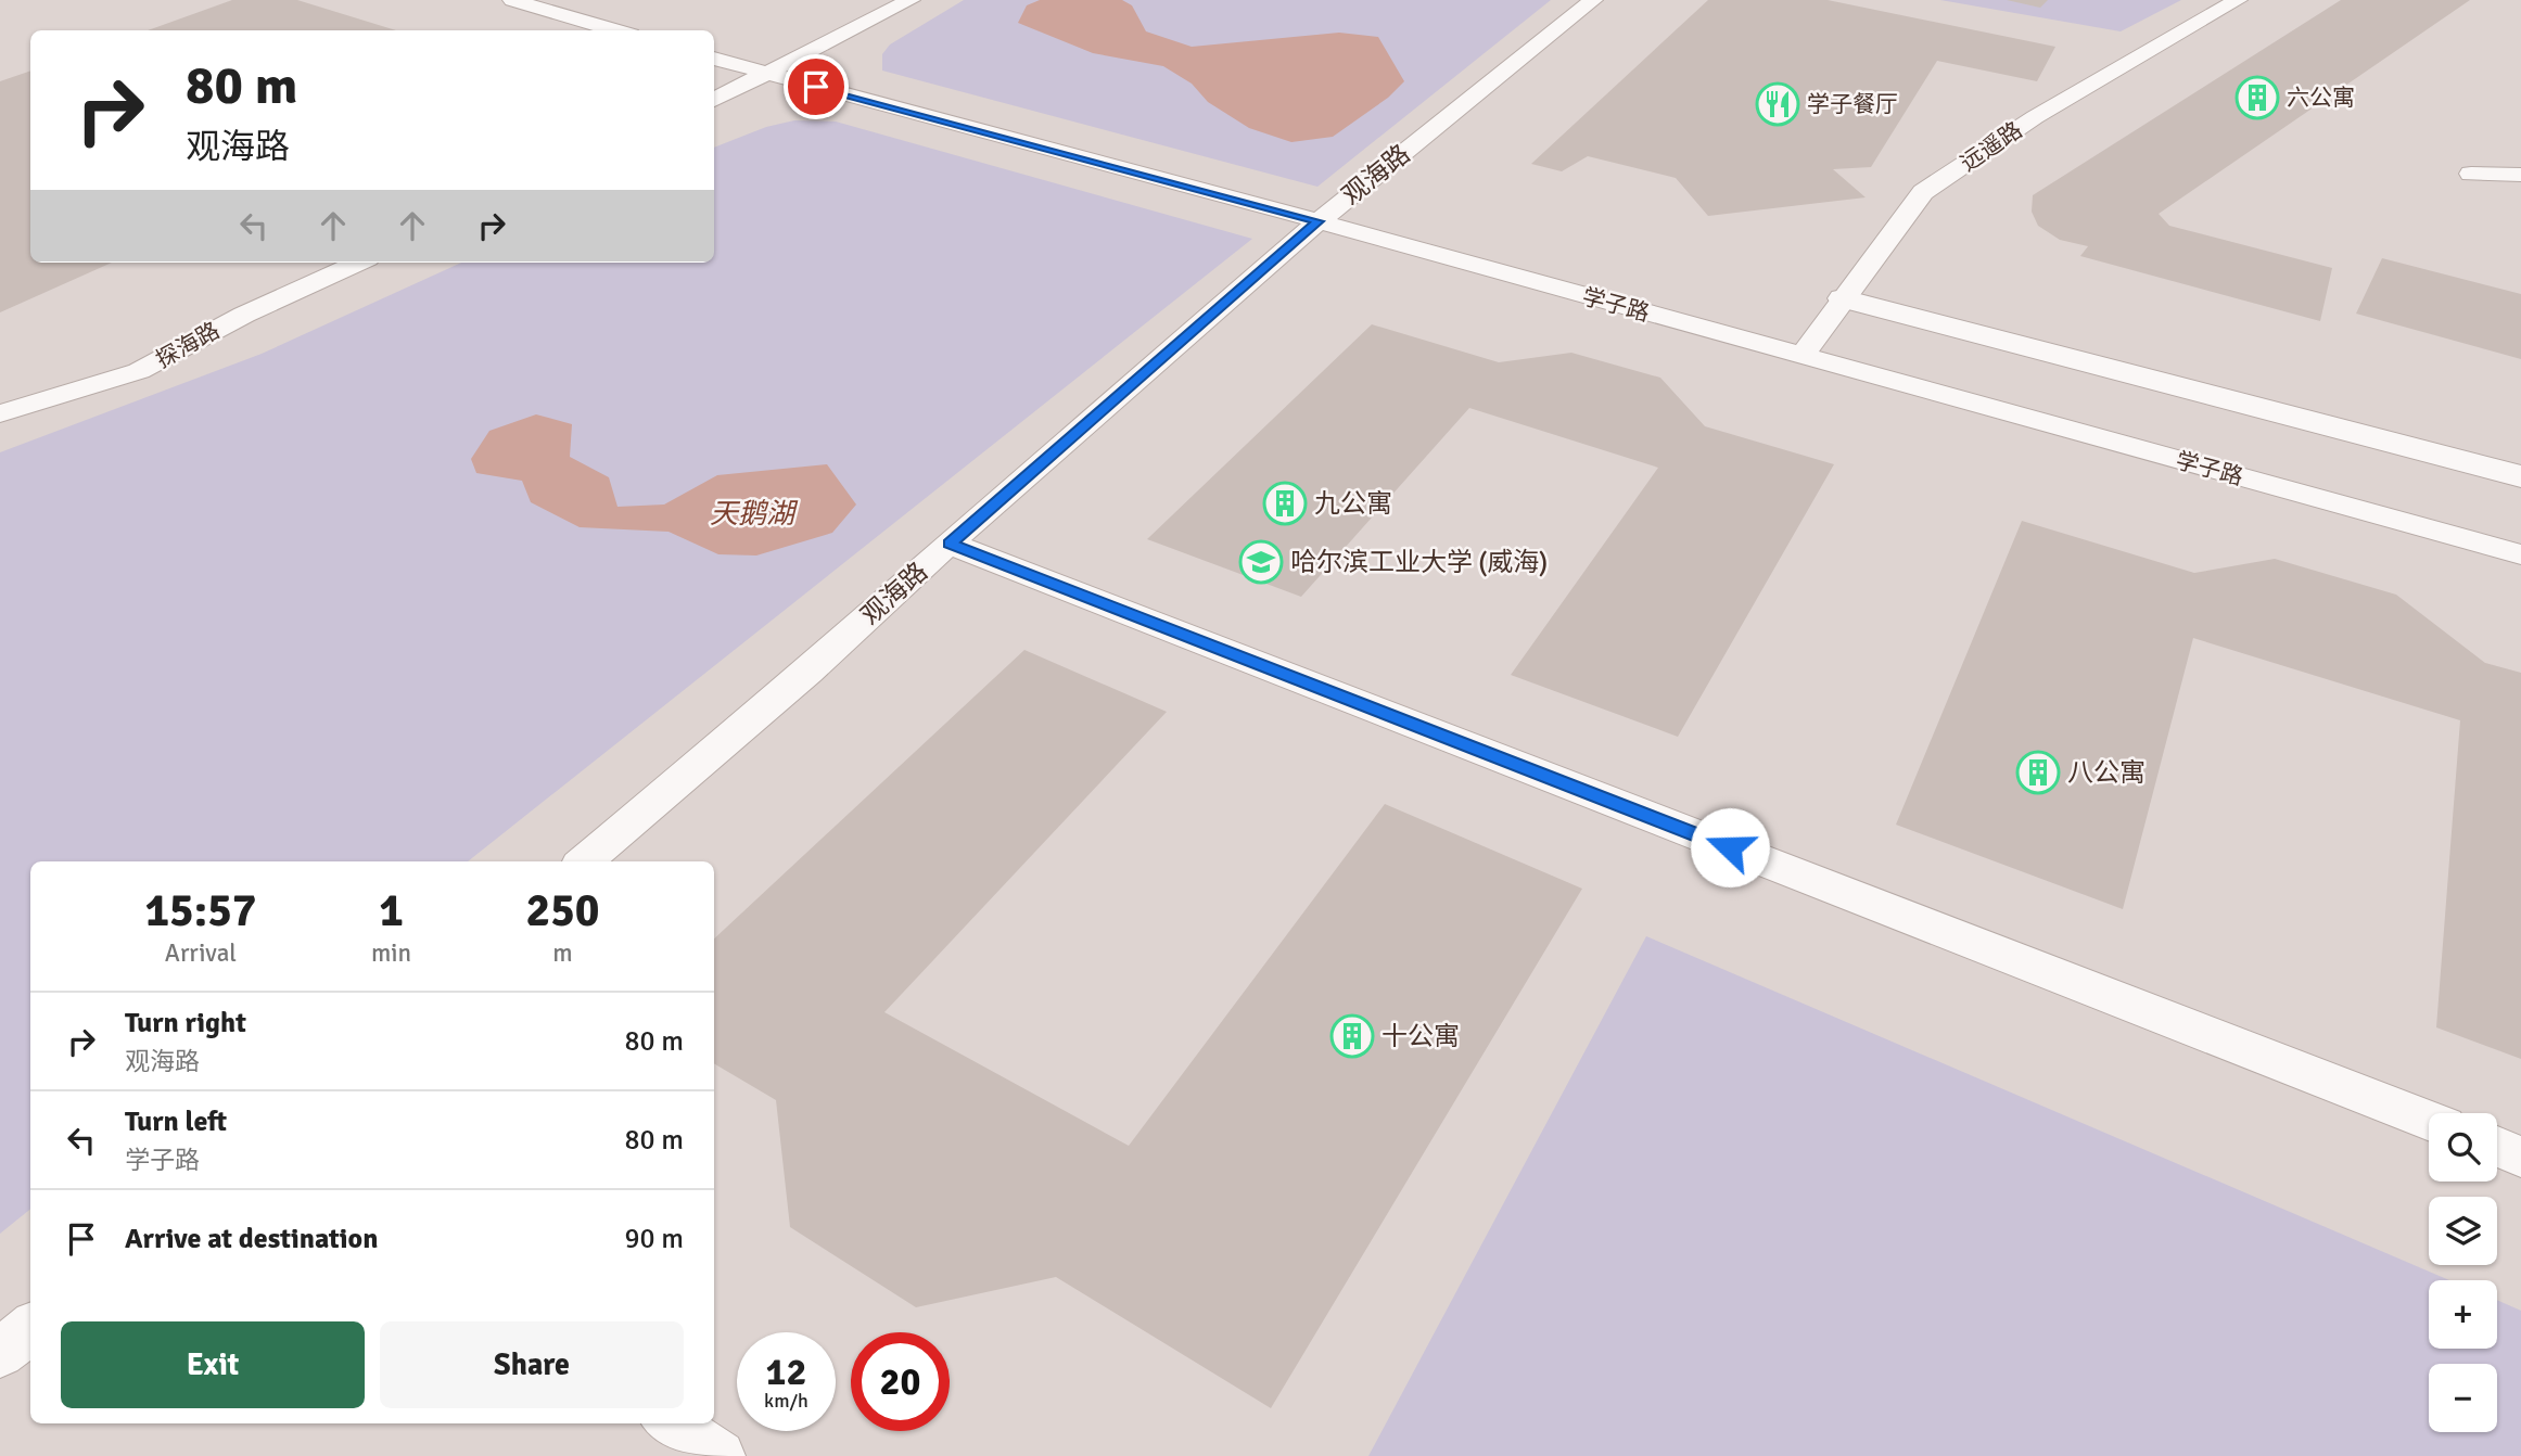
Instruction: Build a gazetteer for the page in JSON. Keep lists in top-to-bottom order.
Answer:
{
  "streets": {
    "lane": [
      "远遥路",
      "观海路",
      "学子路",
      "探海路"
    ]
  },
  "crossings": [
    ["远遥路", "学子路"],
    ["观海路", "学子路"]
  ],
  "water": ["天鹅湖"],
  "places": {
    "building": [
      "六公寓",
      "九公寓",
      "八公寓",
      "十公寓"
    ],
    "restaurant": ["学子餐厅"],
    "school or university": ["哈尔滨工业大学 (威海)"]
  },
  "page": {
    "turn": ["80 m", "观海路"],
    "eta": [
      "15:57",
      "Arrival",
      "1",
      "min",
      "250",
      "m"
    ],
    "list": [
      {
        "name": "Turn right",
        "note": "观海路",
        "value": "80 m"
      },
      {
        "name": "Turn left",
        "note": "学子路",
        "value": "80 m"
      },
      {
        "name": "Arrive at destination",
        "value": "90 m"
      }
    ],
    "map_buttons": ["+", "−"],
    "buttons": ["Exit", "Share"],
    "speed": "12 km/h",
    "limit": "20"
  }
}
